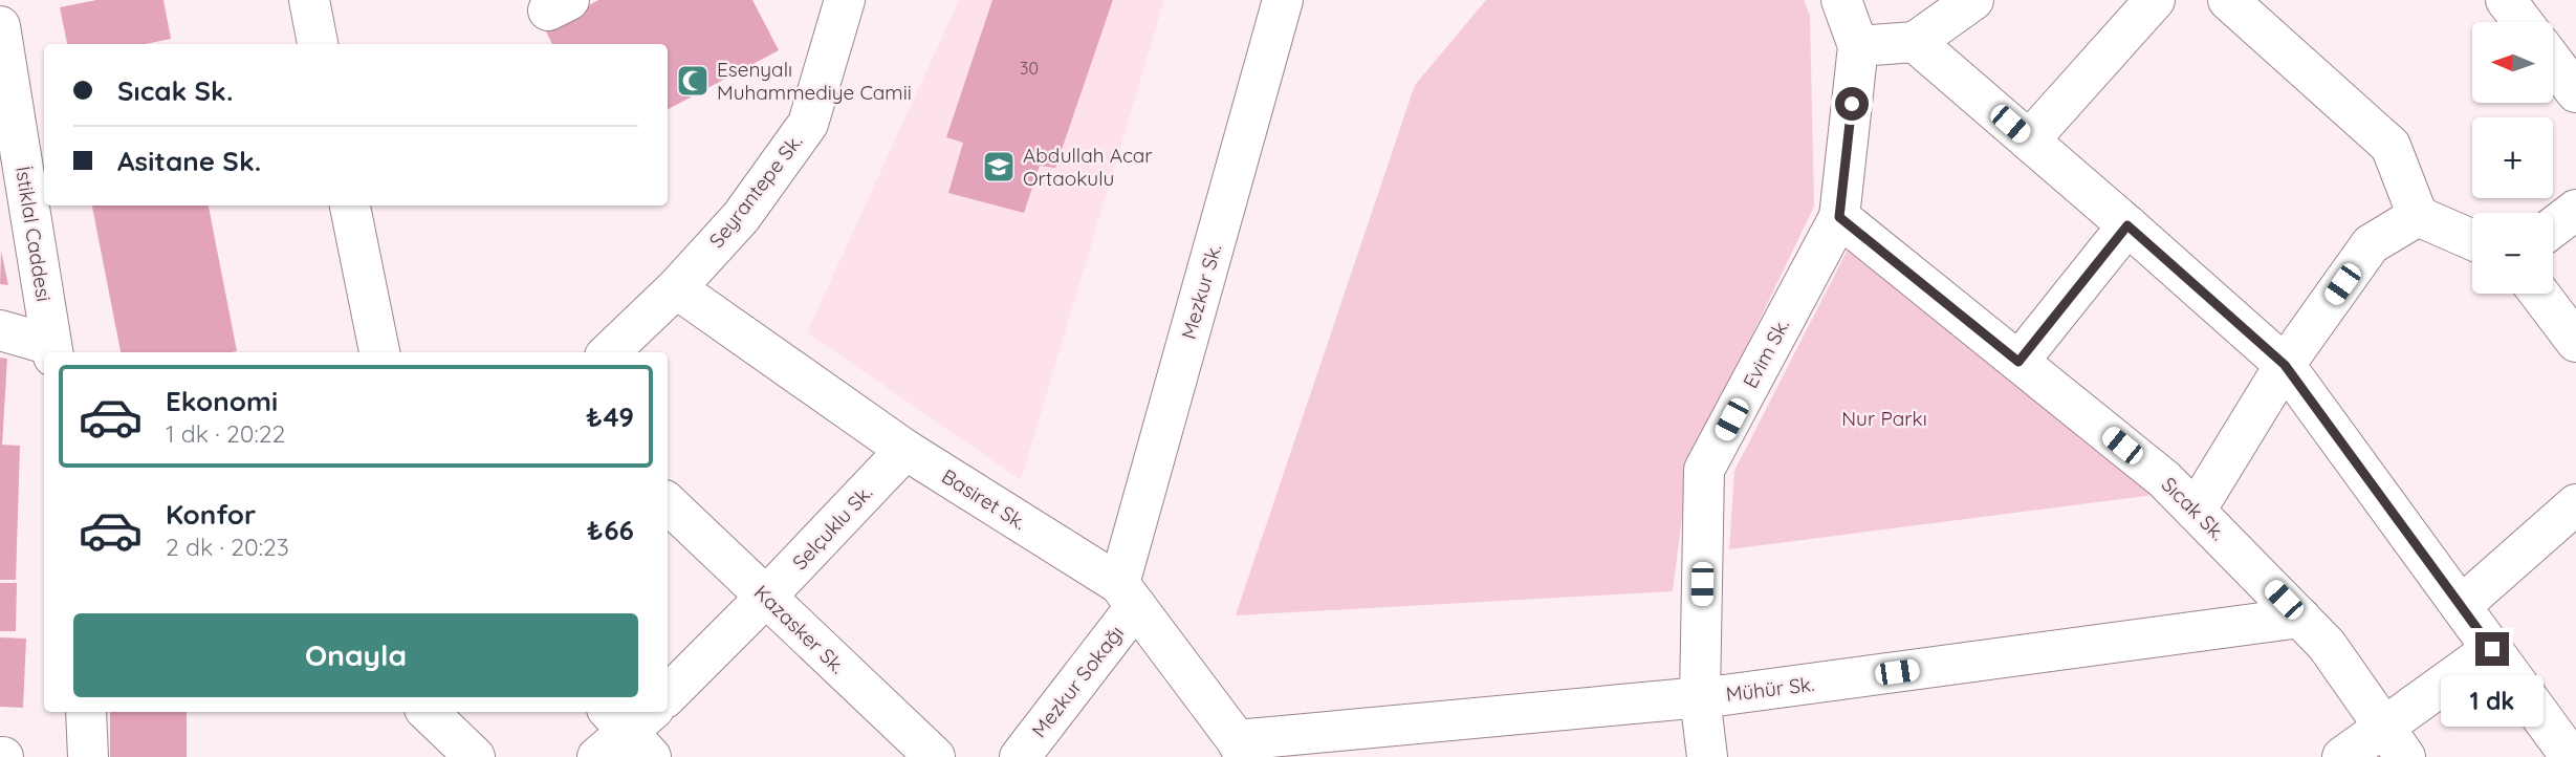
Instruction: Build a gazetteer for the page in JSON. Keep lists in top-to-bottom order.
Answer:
{
  "streets": {
    "street": [
      "Seyrantepe Sk.",
      "İstiklal Caddesi",
      "Mezkur Sk.",
      "Evim Sk.",
      "Basiret Sk.",
      "Sıcak Sk.",
      "Selçuklu Sk.",
      "Kazasker Sk.",
      "Mezkur Sokağı",
      "Mühür Sk."
    ]
  },
  "crossings": [
    ["Seyrantepe Sk.", "Basiret Sk."],
    ["Mezkur Sk.", "Basiret Sk."],
    ["Mezkur Sk.", "Mezkur Sokağı"],
    ["Evim Sk.", "Sıcak Sk."],
    ["Evim Sk.", "Mühür Sk."],
    ["Basiret Sk.", "Selçuklu Sk."],
    ["Basiret Sk.", "Mezkur Sokağı"],
    ["Basiret Sk.", "Mühür Sk."],
    ["Sıcak Sk.", "Mühür Sk."],
    ["Selçuklu Sk.", "Kazasker Sk."]
  ],
  "parks": ["Nur Parkı"],
  "places": {
    "mosque": ["Esenyalı Muhammediye Camii"],
    "school or university": ["Abdullah Acar Ortaokulu"]
  },
  "house_numbers": ["30"],
  "north": "left",
  "page": {
    "map_buttons": ["+", "−"],
    "banner": ["Sıcak Sk.", "Asitane Sk."],
    "list": [
      {
        "name": "Ekonomi",
        "note": "1 dk · 20:22",
        "value": "₺49"
      },
      {
        "name": "Konfor",
        "note": "2 dk · 20:23",
        "value": "₺66"
      }
    ],
    "buttons": "Onayla",
    "bubble": "1 dk"
  }
}
